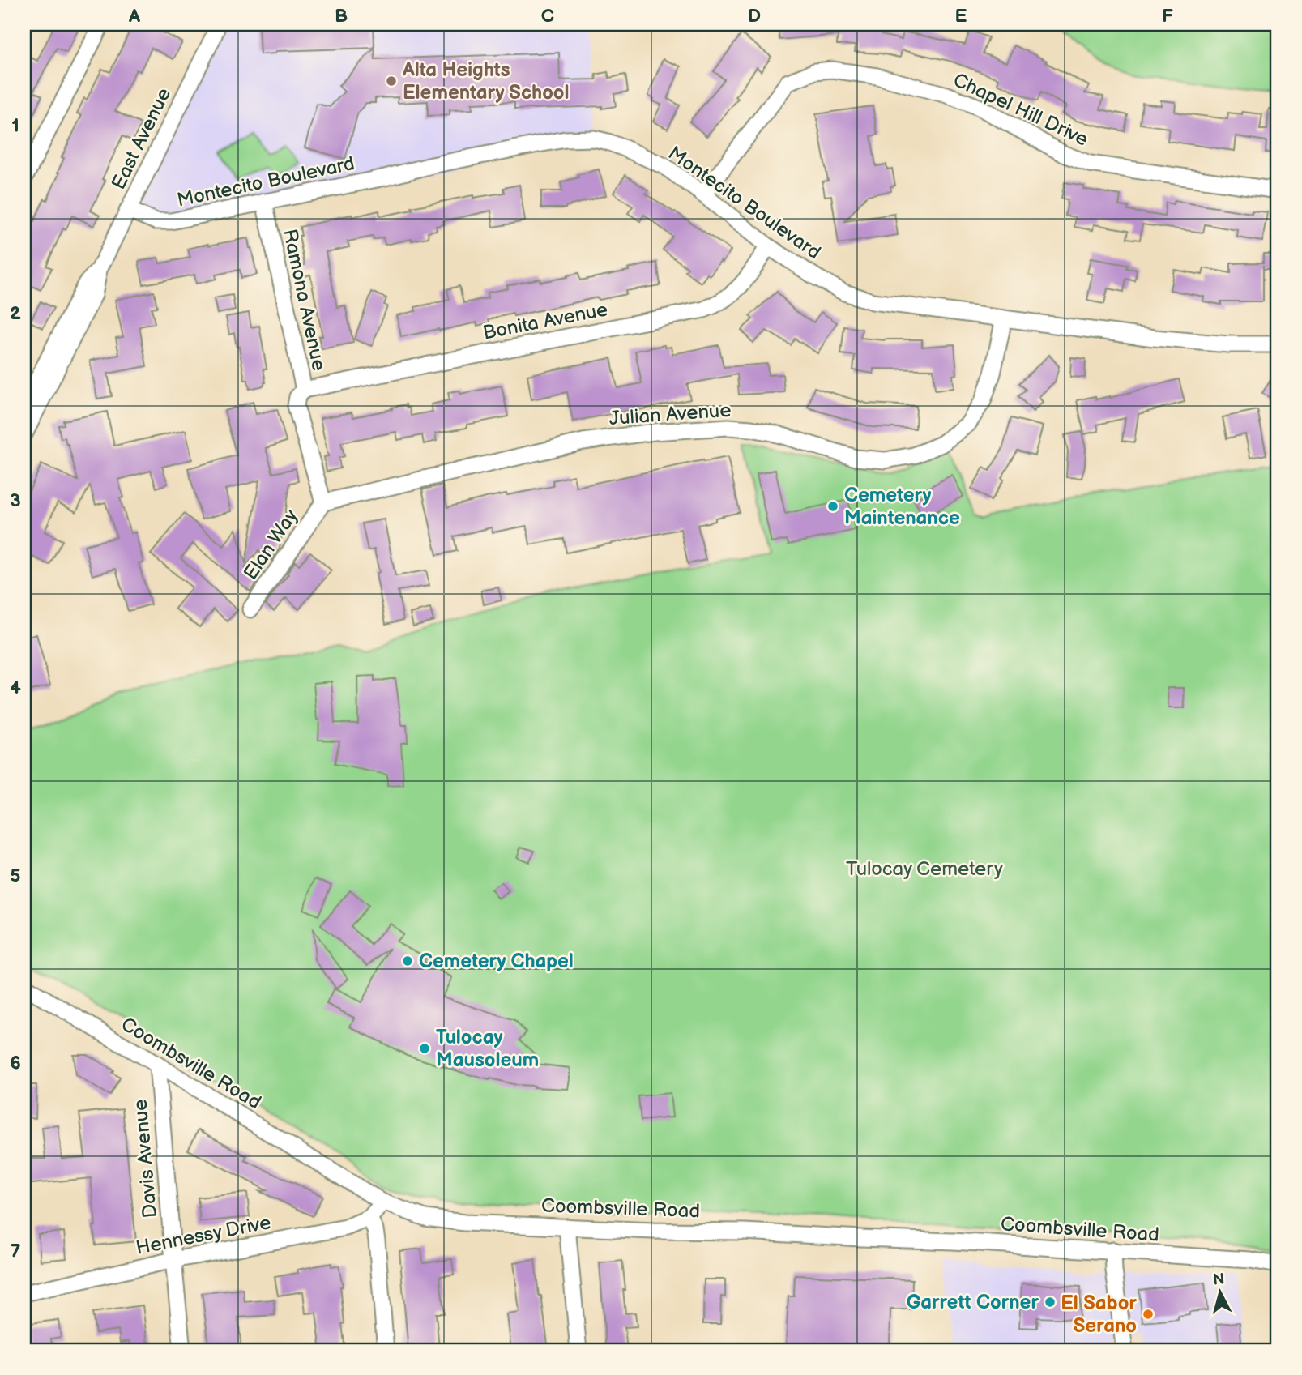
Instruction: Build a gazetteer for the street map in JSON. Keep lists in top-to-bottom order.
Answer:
{
  "streets": {
    "street": [
      "Chapel Hill Drive",
      "East Avenue",
      "Montecito Boulevard",
      "Ramona Avenue",
      "Bonita Avenue",
      "Julian Avenue",
      "Elan Way",
      "Coombsville Road",
      "Davis Avenue",
      "Hennessy Drive"
    ]
  },
  "crossings": [
    ["Chapel Hill Drive", "Montecito Boulevard"],
    ["East Avenue", "Montecito Boulevard"],
    ["Montecito Boulevard", "Ramona Avenue"],
    ["Montecito Boulevard", "Bonita Avenue"],
    ["Montecito Boulevard", "Julian Avenue"],
    ["Ramona Avenue", "Bonita Avenue"],
    ["Ramona Avenue", "Julian Avenue"],
    ["Ramona Avenue", "Elan Way"],
    ["Julian Avenue", "Elan Way"],
    ["Coombsville Road", "Davis Avenue"],
    ["Coombsville Road", "Hennessy Drive"],
    ["Davis Avenue", "Hennessy Drive"]
  ],
  "parks": ["Tulocay Cemetery"],
  "places": [
    "Alta Heights Elementary School",
    "Cemetery Maintenance",
    "Cemetery Chapel",
    "Tulocay Mausoleum",
    "Garrett Corner",
    "El Sabor Serano"
  ],
  "north": "top",
  "grid": {
    "columns": [
      "A",
      "B",
      "C",
      "D",
      "E",
      "F"
    ],
    "rows": [
      "1",
      "2",
      "3",
      "4",
      "5",
      "6",
      "7"
    ]
  }
}
